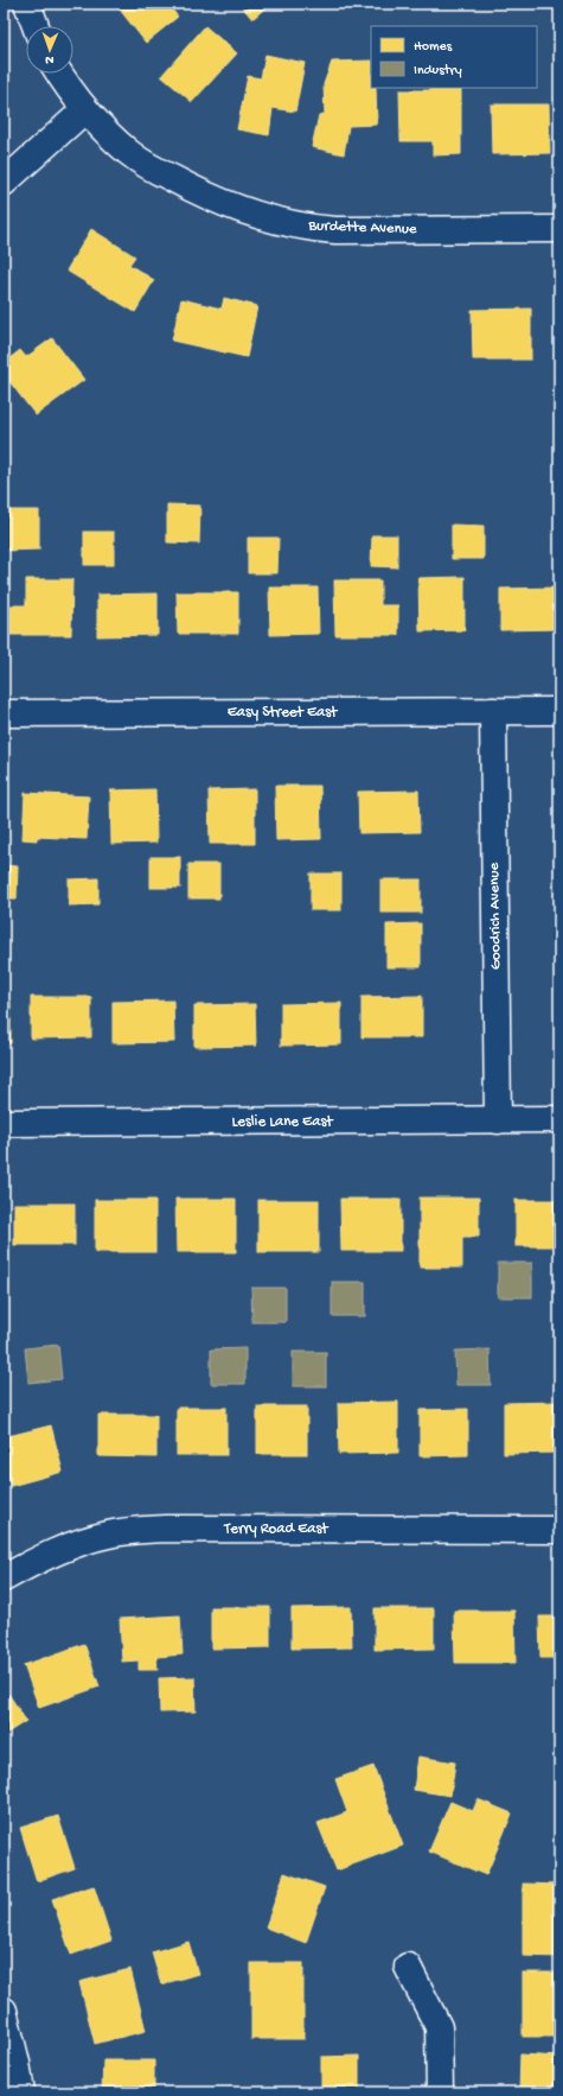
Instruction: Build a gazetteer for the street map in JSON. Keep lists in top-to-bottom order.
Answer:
{
  "streets": {
    "street": [
      "Burdette Avenue",
      "Easy Street East",
      "Goodrich Avenue",
      "Leslie Lane East",
      "Terry Road East"
    ]
  },
  "crossings": [
    ["Easy Street East", "Goodrich Avenue"],
    ["Goodrich Avenue", "Leslie Lane East"]
  ],
  "legend": ["Homes", "Industry"],
  "north": "bottom"
}
